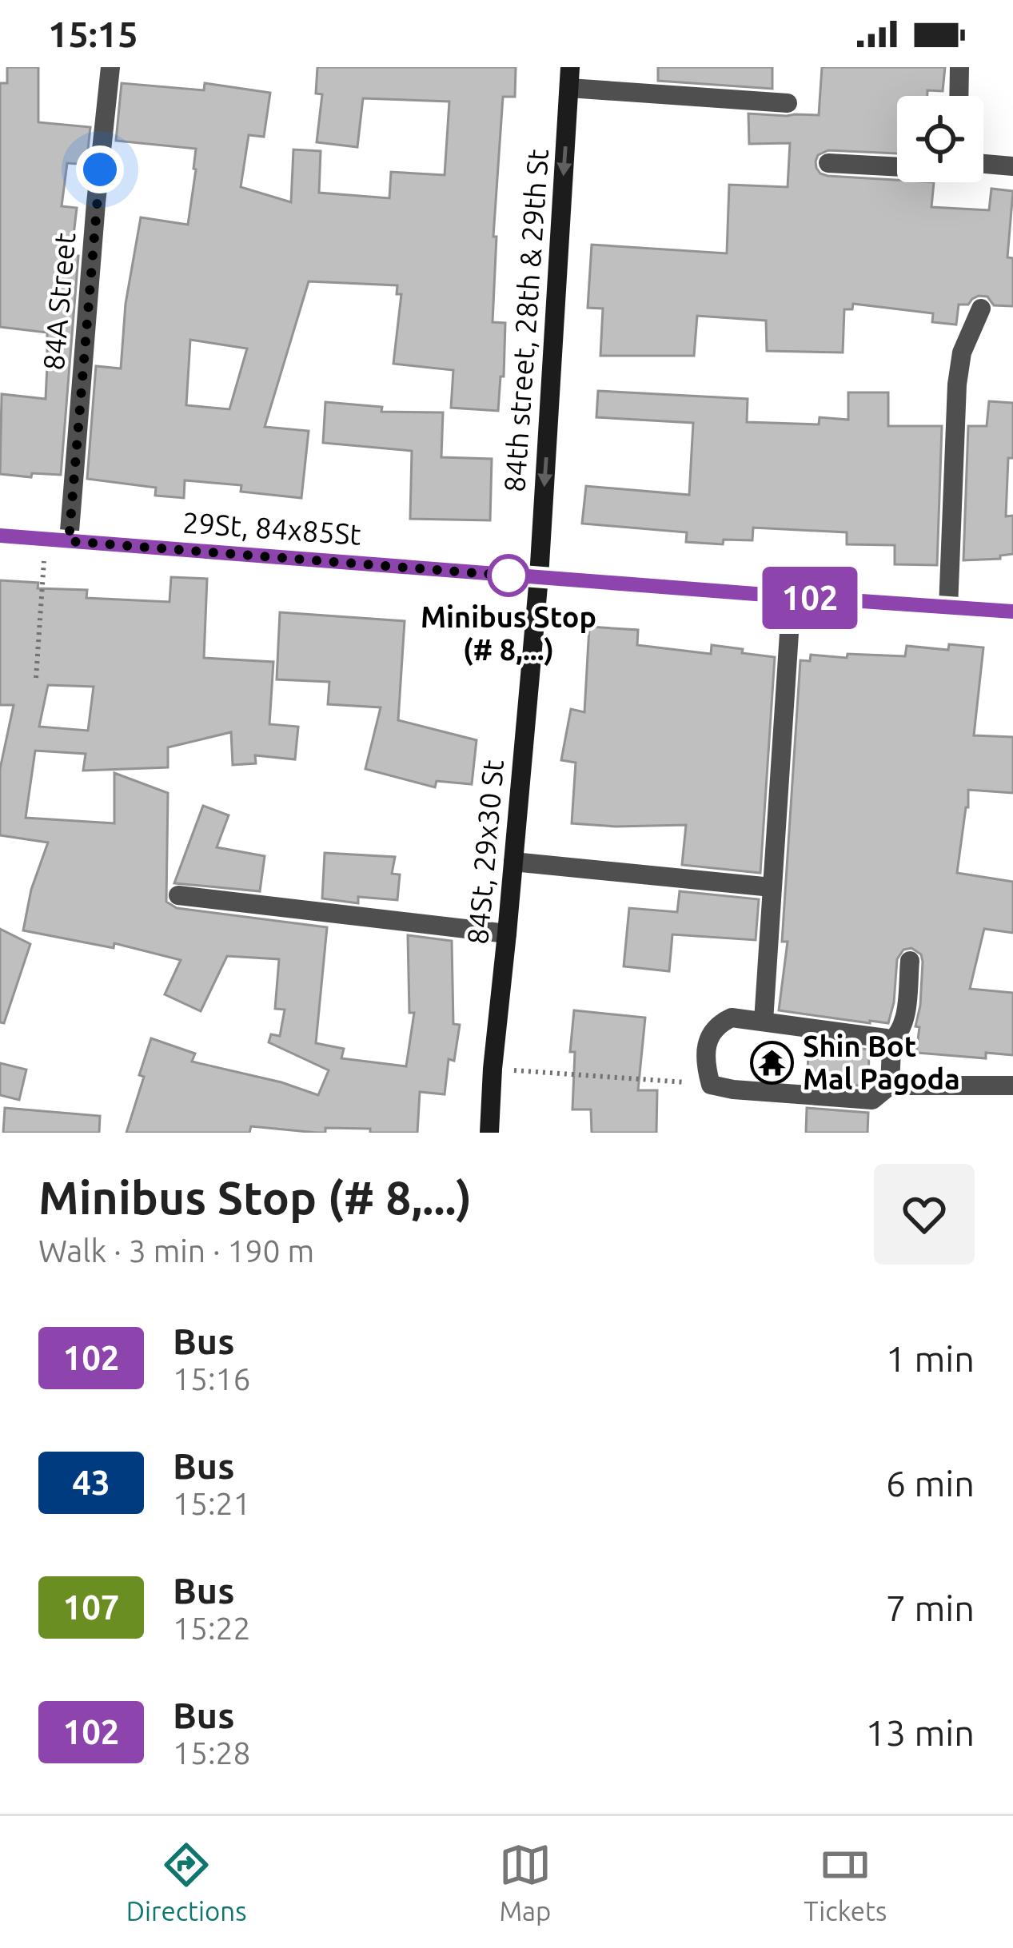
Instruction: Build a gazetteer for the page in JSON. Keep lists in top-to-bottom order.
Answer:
{
  "streets": {
    "main road": ["84th street, 28th & 29th St", "84St, 29x30 St"],
    "street": ["84A Street", "29St, 84x85St"]
  },
  "crossings": [
    ["84A Street", "29St, 84x85St"],
    ["84th street, 28th & 29th St", "29St, 84x85St"],
    ["84th street, 28th & 29th St", "84St, 29x30 St"],
    ["29St, 84x85St", "84St, 29x30 St"]
  ],
  "one_way": ["84th street, 28th & 29th St"],
  "places": {
    "other": ["Minibus Stop (# 8,...)"],
    "temple": ["Shin Bot Mal Pagoda"]
  },
  "lines": ["bus line 102"],
  "page": {
    "status": "15:15",
    "on_map": "102",
    "heading": ["Minibus Stop (# 8,...)", "Walk · 3 min · 190 m"],
    "list": [
      {
        "mark": "102",
        "name": "Bus",
        "note": "15:16",
        "value": "1 min"
      },
      {
        "mark": "43",
        "name": "Bus",
        "note": "15:21",
        "value": "6 min"
      },
      {
        "mark": "107",
        "name": "Bus",
        "note": "15:22",
        "value": "7 min"
      },
      {
        "mark": "102",
        "name": "Bus",
        "note": "15:28",
        "value": "13 min"
      }
    ],
    "tabs": ["Directions", "Map", "Tickets"]
  }
}
